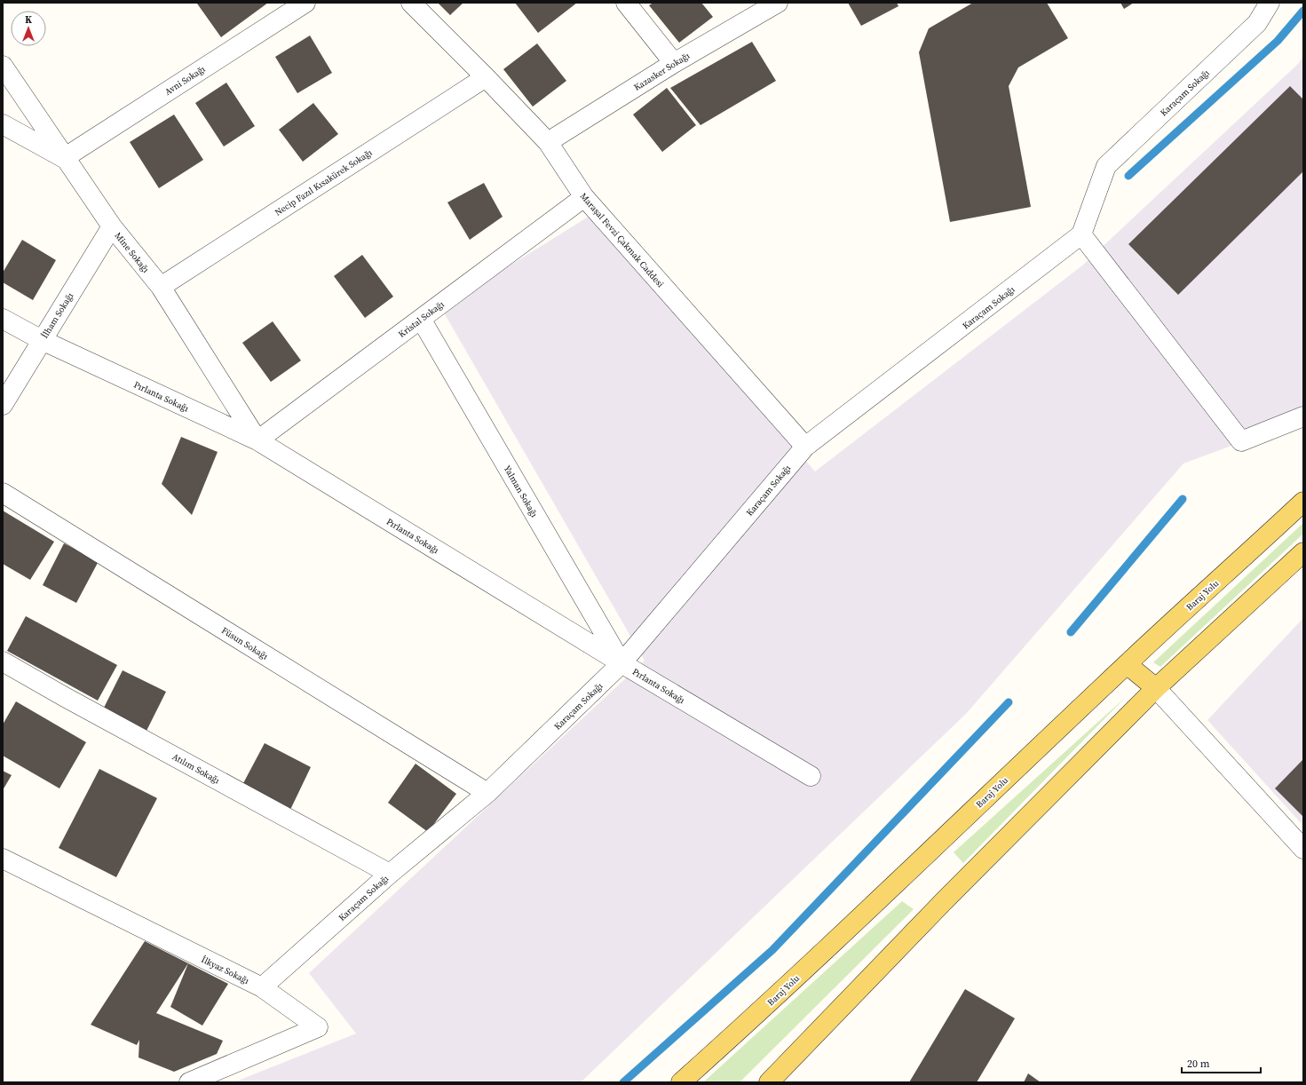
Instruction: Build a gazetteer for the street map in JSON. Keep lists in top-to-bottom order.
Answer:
{
  "streets": {
    "main road": ["Baraj Yolu"],
    "street": [
      "Kazasker Sokağı",
      "Avni Sokağı",
      "Karaçam Sokağı",
      "Necip Fazıl Kısakürek Sokağı",
      "Maraşal Fevzi Çakmak Caddesi",
      "Mine Sokağı",
      "İlham Sokağı",
      "Kristal Sokağı",
      "Pırlanta Sokağı",
      "Yalman Sokağı",
      "Füsun Sokağı",
      "Atılım Sokağı",
      "İlkyaz Sokağı"
    ]
  },
  "crossings": [
    ["Kazasker Sokağı", "Maraşal Fevzi Çakmak Caddesi"],
    ["Avni Sokağı", "Mine Sokağı"],
    ["Karaçam Sokağı", "Maraşal Fevzi Çakmak Caddesi"],
    ["Karaçam Sokağı", "Pırlanta Sokağı"],
    ["Karaçam Sokağı", "Yalman Sokağı"],
    ["Karaçam Sokağı", "Füsun Sokağı"],
    ["Karaçam Sokağı", "Atılım Sokağı"],
    ["Karaçam Sokağı", "İlkyaz Sokağı"],
    ["Necip Fazıl Kısakürek Sokağı", "Maraşal Fevzi Çakmak Caddesi"],
    ["Necip Fazıl Kısakürek Sokağı", "Mine Sokağı"],
    ["Maraşal Fevzi Çakmak Caddesi", "Kristal Sokağı"],
    ["Mine Sokağı", "İlham Sokağı"],
    ["Mine Sokağı", "Kristal Sokağı"],
    ["Mine Sokağı", "Pırlanta Sokağı"],
    ["İlham Sokağı", "Pırlanta Sokağı"],
    ["Kristal Sokağı", "Pırlanta Sokağı"],
    ["Kristal Sokağı", "Yalman Sokağı"],
    ["Pırlanta Sokağı", "Yalman Sokağı"]
  ],
  "scale_bar": "20 m",
  "north": "top"
}
